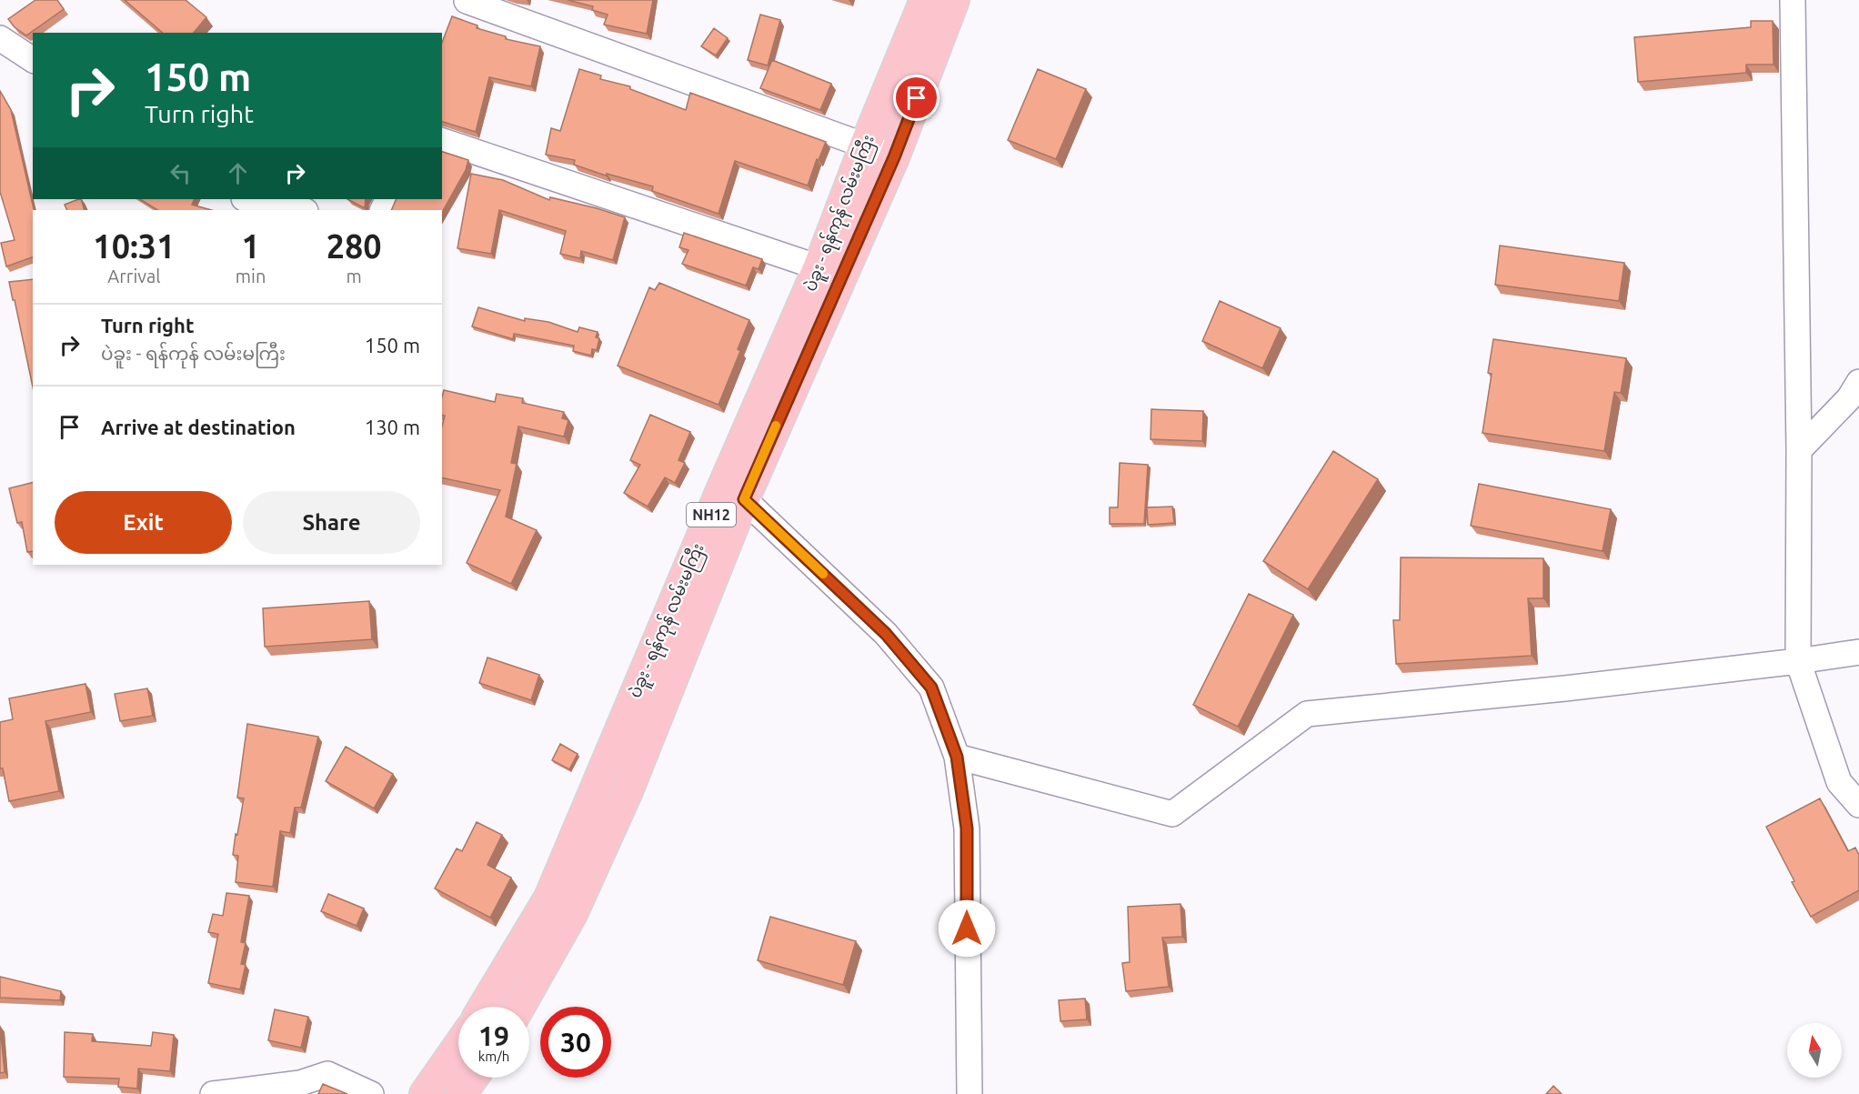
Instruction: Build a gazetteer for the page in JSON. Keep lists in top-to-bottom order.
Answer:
{
  "streets": {
    "highway": ["ပဲခူး - ရန်ကုန် လမ်းမကြီး", "NH12"]
  },
  "north": "top",
  "page": {
    "turn": ["150 m", "Turn right"],
    "eta": [
      "10:31",
      "Arrival",
      "1",
      "min",
      "280",
      "m"
    ],
    "list": [
      {
        "name": "Turn right",
        "note": "ပဲခူး - ရန်ကုန် လမ်းမကြီး",
        "value": "150 m"
      },
      {
        "name": "Arrive at destination",
        "value": "130 m"
      }
    ],
    "buttons": ["Exit", "Share"],
    "speed": "19 km/h",
    "limit": "30"
  }
}
